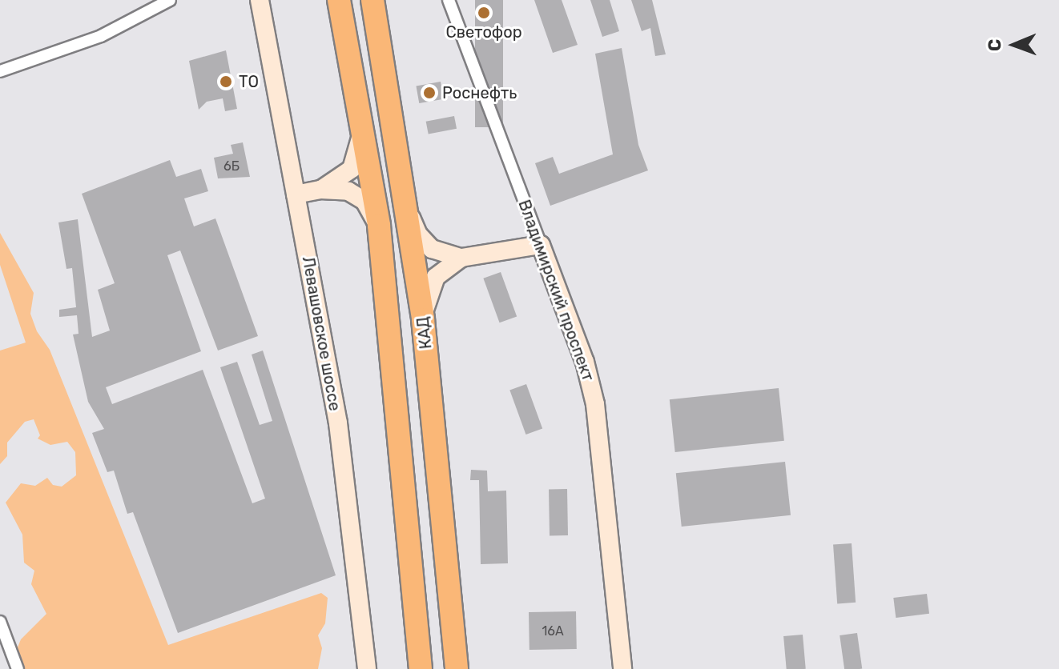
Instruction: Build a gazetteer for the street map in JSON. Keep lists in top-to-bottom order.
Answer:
{
  "streets": {
    "highway": ["КАД"],
    "main road": ["Владимирский проспект", "Левашовское шоссе"]
  },
  "places": ["Светофор", "ТО", "Роснефть"],
  "house_numbers": ["6Б", "16А"],
  "north": "left"
}
